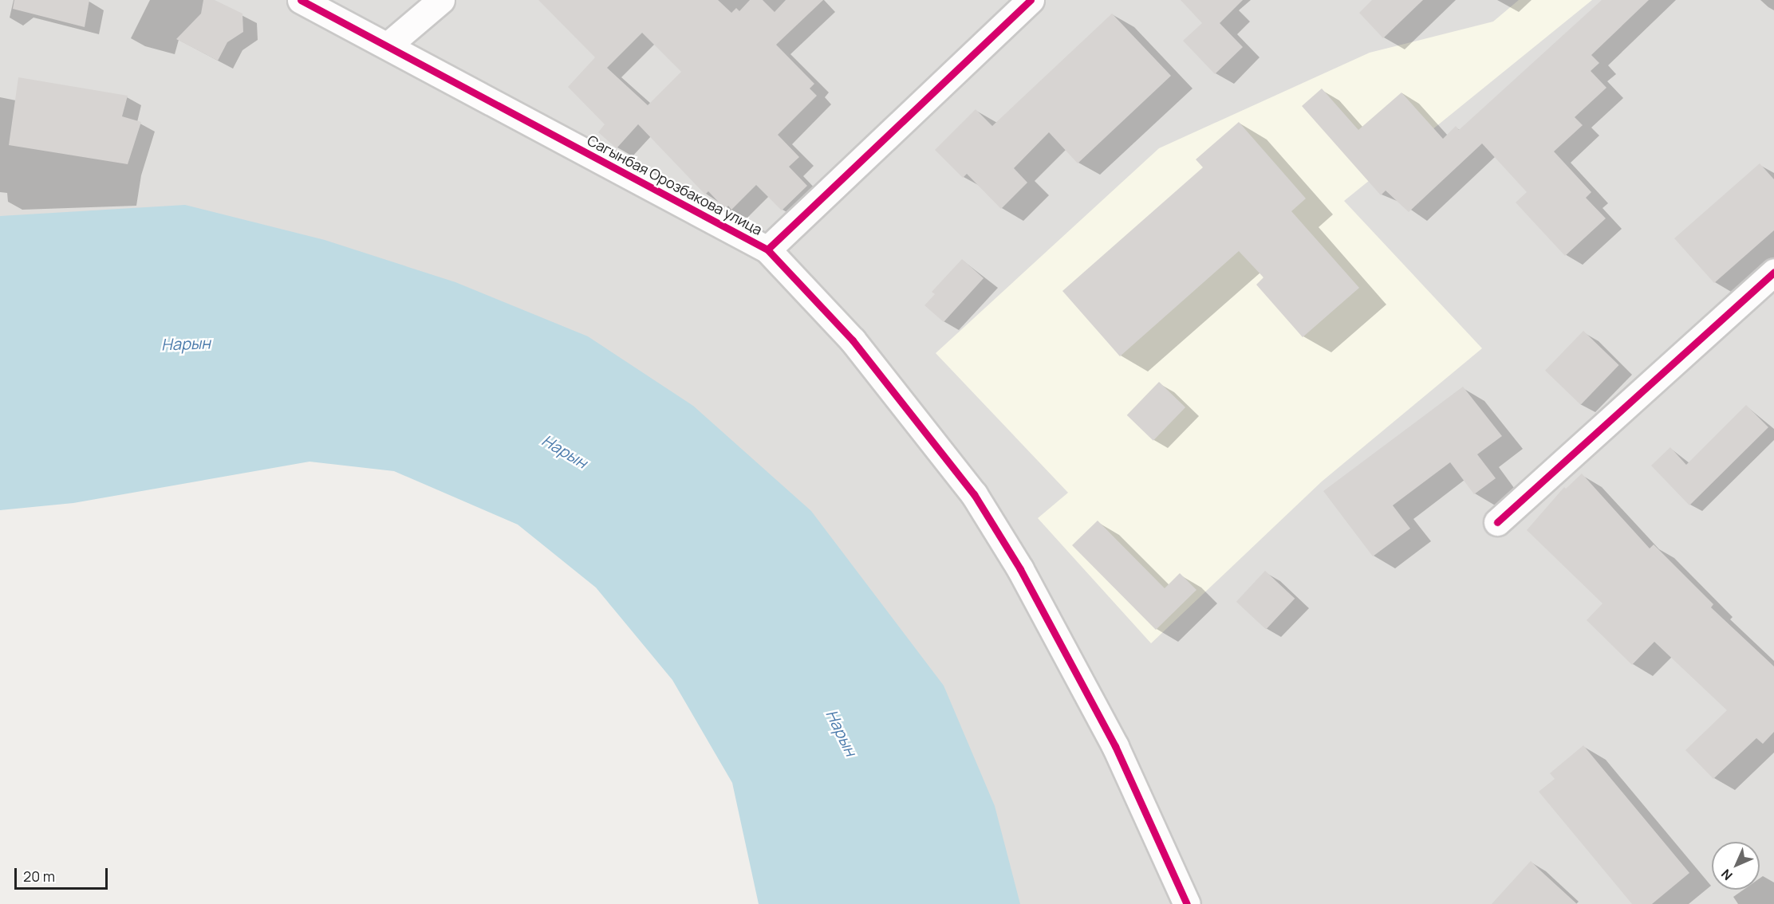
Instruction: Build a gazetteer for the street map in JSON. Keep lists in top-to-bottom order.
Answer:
{
  "streets": {
    "street": ["Сагынбая Орозбакова улица"]
  },
  "water": ["Нарын"],
  "scale_bar": "20 m",
  "north": "bottom left"
}
